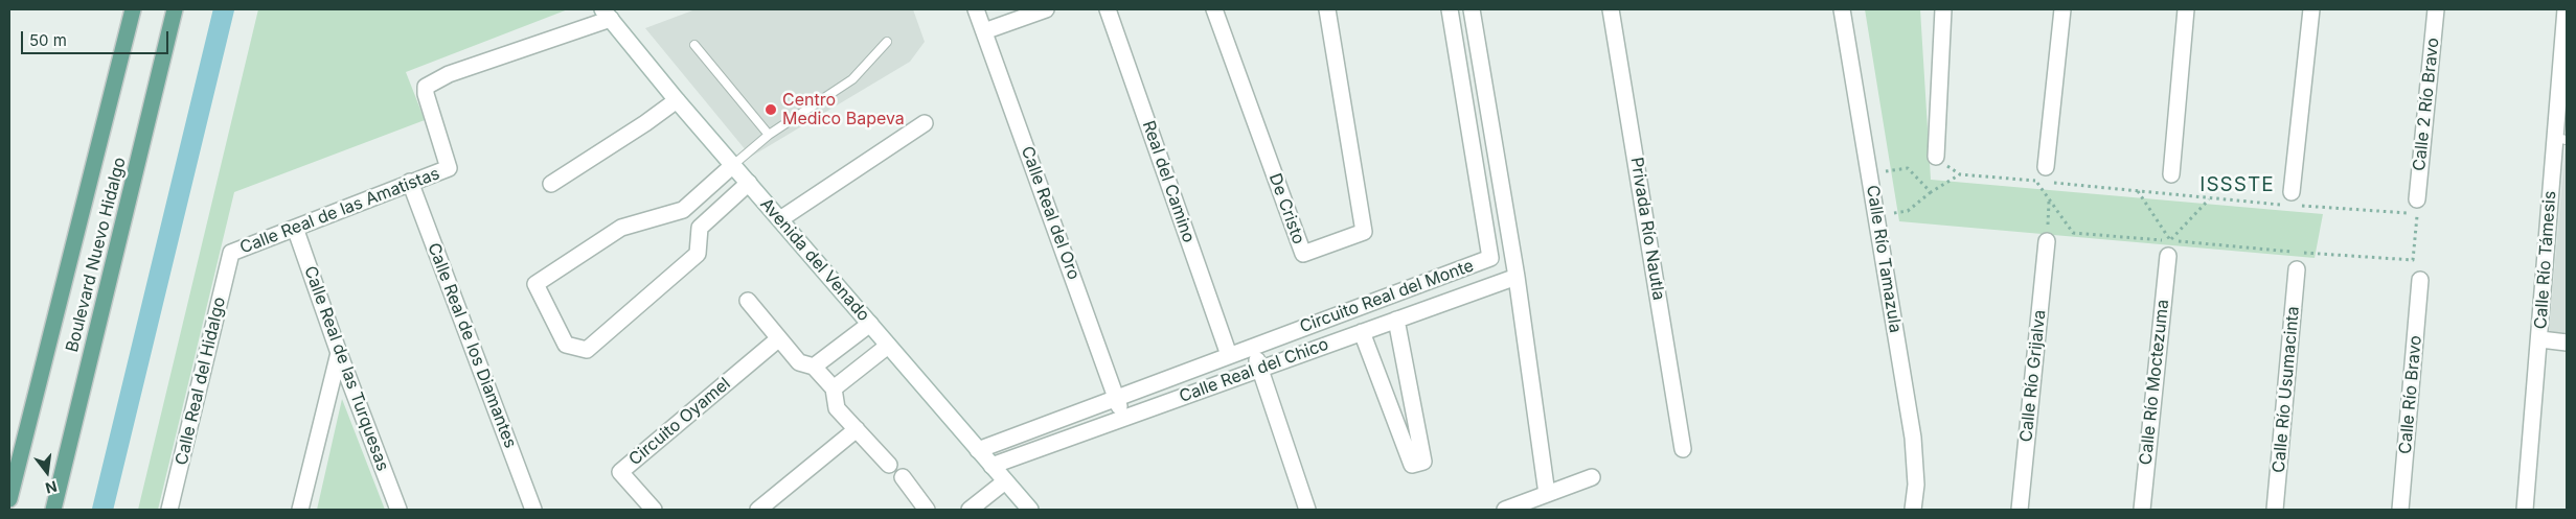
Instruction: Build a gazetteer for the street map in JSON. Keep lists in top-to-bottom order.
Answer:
{
  "streets": {
    "main road": ["Boulevard Nuevo Hidalgo"],
    "street": [
      "Calle 2 Río Bravo",
      "Real del Camino",
      "De Cristo",
      "Calle Real de las Amatistas",
      "Calle Real del Oro",
      "Privada Río Nautla",
      "Calle Río Tamazula",
      "Avenida del Venado",
      "Calle Río Támesis",
      "Circuito Real del Monte",
      "Calle Real de los Diamantes",
      "Calle Real de las Turquesas",
      "Calle Real del Chico",
      "Calle Río Grijalva",
      "Calle Real del Hidalgo",
      "Calle Río Moctezuma",
      "Calle Río Usumacinta",
      "Calle Río Bravo",
      "Circuito Oyamel"
    ]
  },
  "crossings": [
    ["Real del Camino", "Circuito Real del Monte"],
    ["Calle Real de las Amatistas", "Avenida del Venado"],
    ["Calle Real de las Amatistas", "Calle Real de los Diamantes"],
    ["Calle Real de las Amatistas", "Calle Real de las Turquesas"],
    ["Calle Real de las Amatistas", "Calle Real del Hidalgo"],
    ["Calle Real del Oro", "Circuito Real del Monte"],
    ["Calle Real del Oro", "Calle Real del Chico"],
    ["Avenida del Venado", "Circuito Real del Monte"],
    ["Avenida del Venado", "Calle Real del Chico"]
  ],
  "districts": ["ISSSTE"],
  "places": ["Centro Medico Bapeva"],
  "scale_bar": "50 m",
  "north": "bottom"
}
